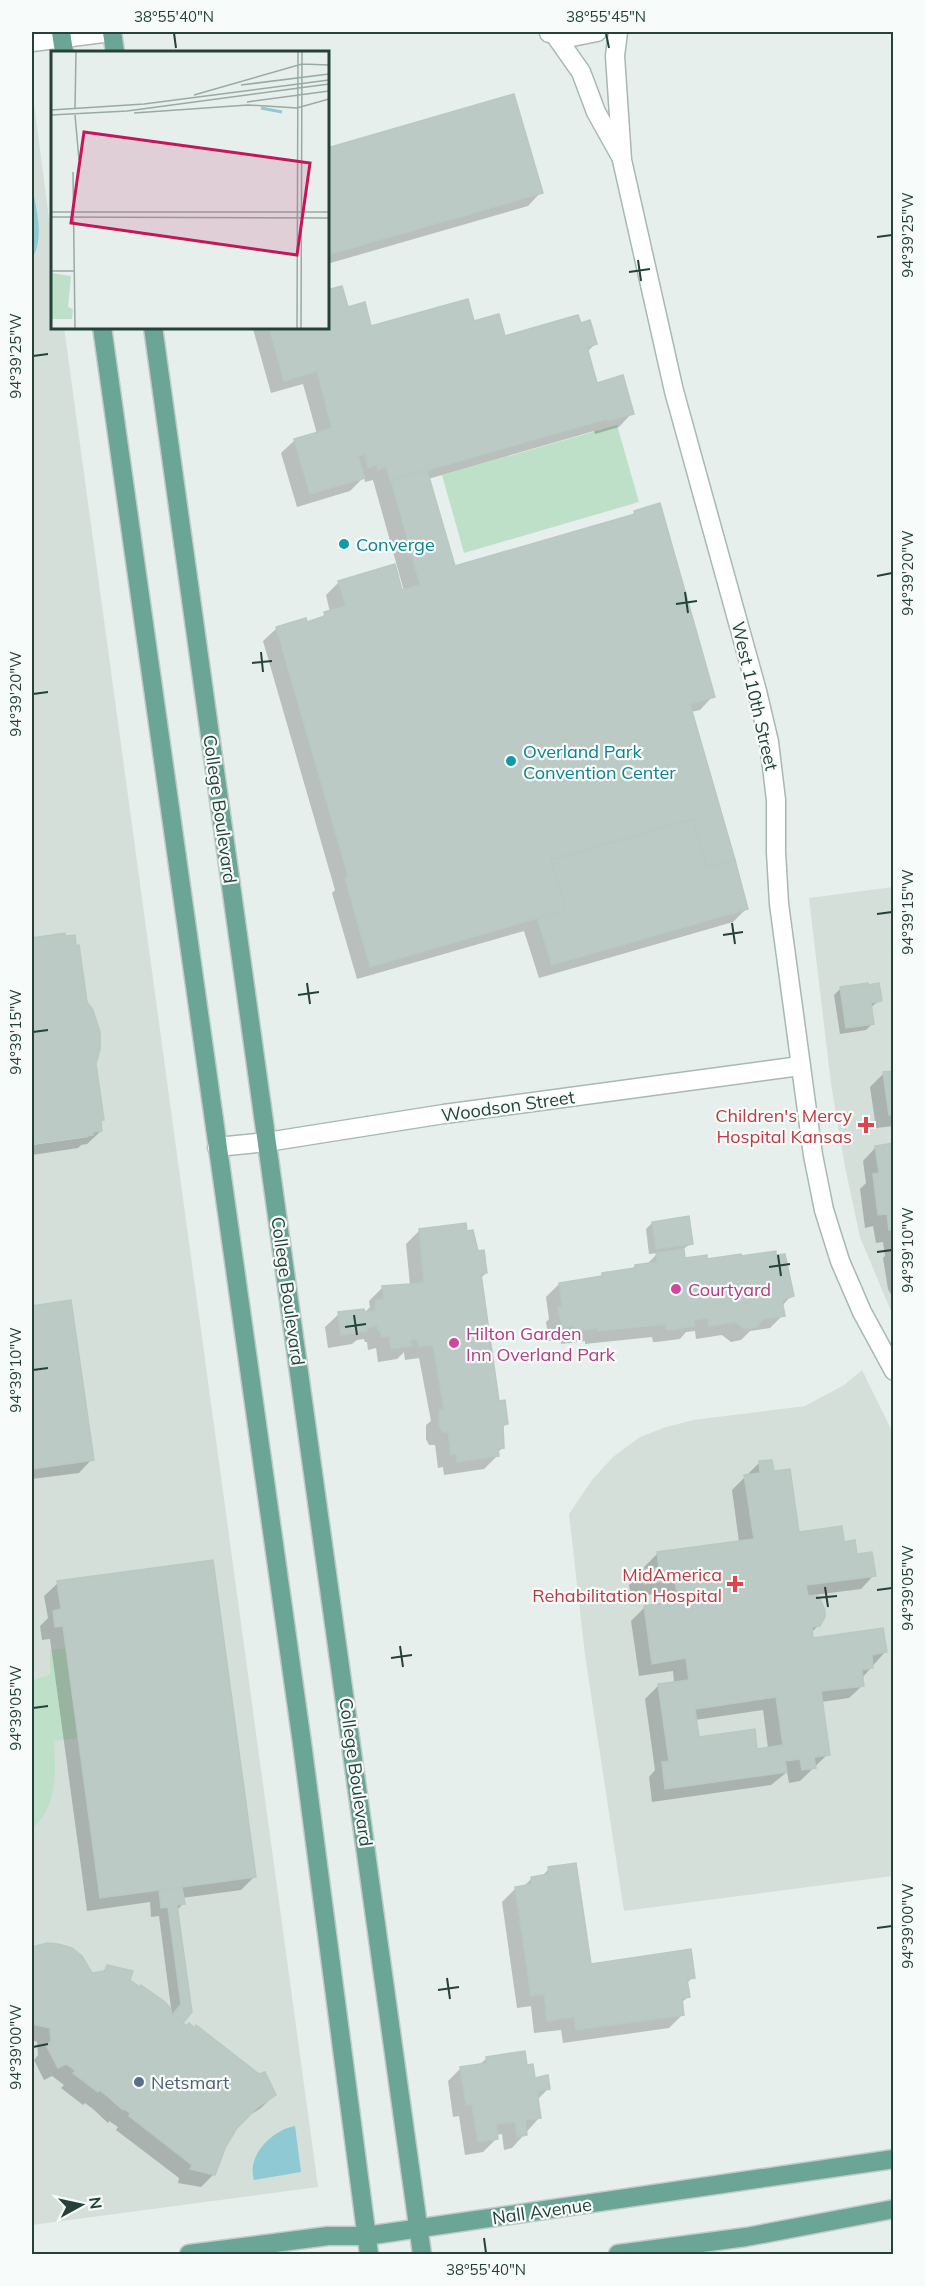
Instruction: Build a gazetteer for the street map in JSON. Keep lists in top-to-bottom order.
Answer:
{
  "streets": {
    "main road": ["College Boulevard", "Nall Avenue"],
    "street": ["West 110th Street", "Woodson Street"]
  },
  "crossings": [
    ["West 110th Street", "Woodson Street"],
    ["College Boulevard", "Woodson Street"],
    ["College Boulevard", "Nall Avenue"]
  ],
  "places": {
    "other": [
      "Converge",
      "Overland Park Convention Center",
      "Courtyard",
      "Hilton Garden Inn Overland Park",
      "Netsmart"
    ],
    "health": ["Children's Mercy Hospital Kansas", "MidAmerica Rehabilitation Hospital"]
  },
  "north": "right",
  "coordinates": [
    "38°55'40\"N",
    "38°55'45\"N",
    "94°39'25\"W",
    "94°39'20\"W",
    "94°39'15\"W",
    "94°39'10\"W",
    "94°39'05\"W",
    "94°39'00\"W"
  ]
}
